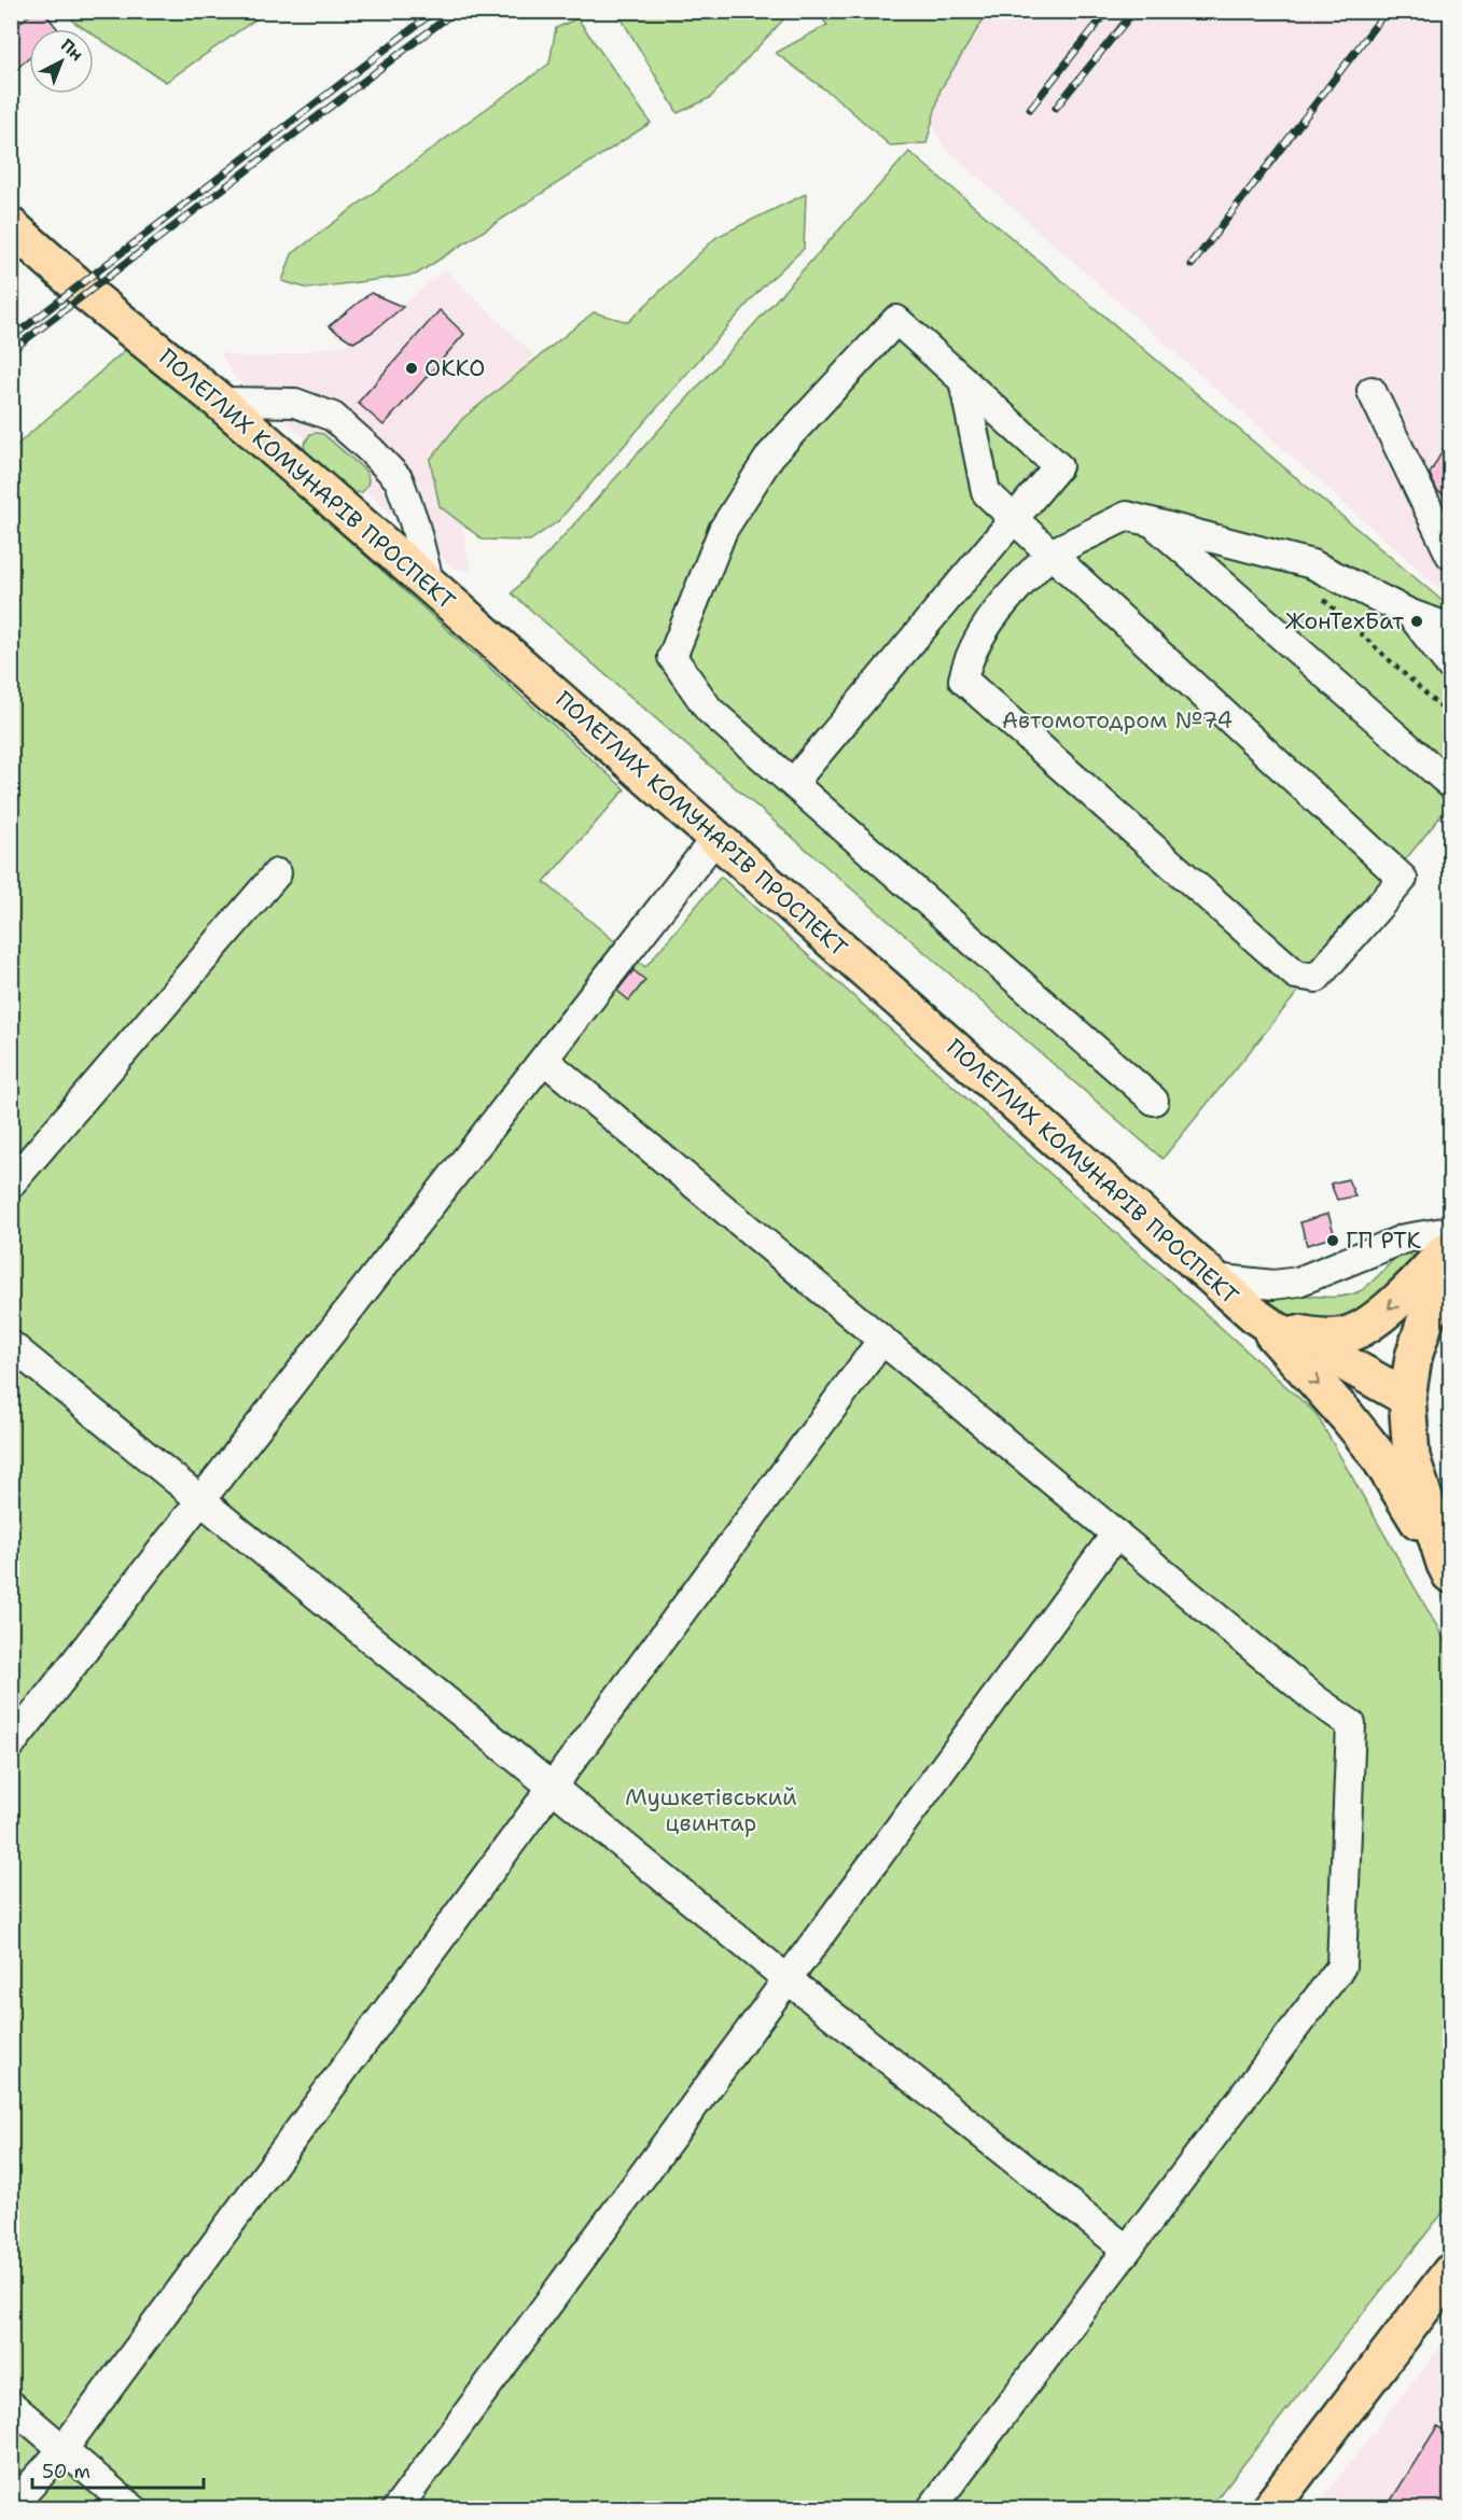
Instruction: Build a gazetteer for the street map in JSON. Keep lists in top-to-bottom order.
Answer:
{
  "streets": {
    "main road": ["ПОЛЕГЛИХ КОМУНАРІВ ПРОСПЕКТ"]
  },
  "parks": ["Автомотодром №74", "Мушкетівський цвинтар"],
  "places": ["ОККО", "ЖонТехБат", "ГП РТК"],
  "scale_bar": "50 m",
  "north": "top right"
}
